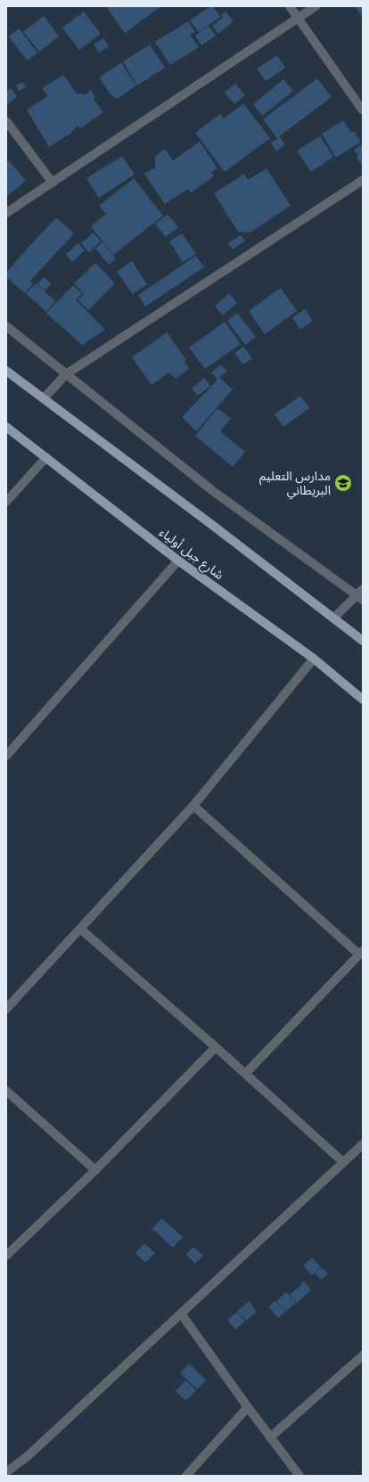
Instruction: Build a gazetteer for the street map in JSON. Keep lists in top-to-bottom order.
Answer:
{
  "streets": {
    "main road": ["شارع جبل أولياء"]
  },
  "places": {
    "school or university": ["مدارس التعليم البريطاني"]
  }
}
